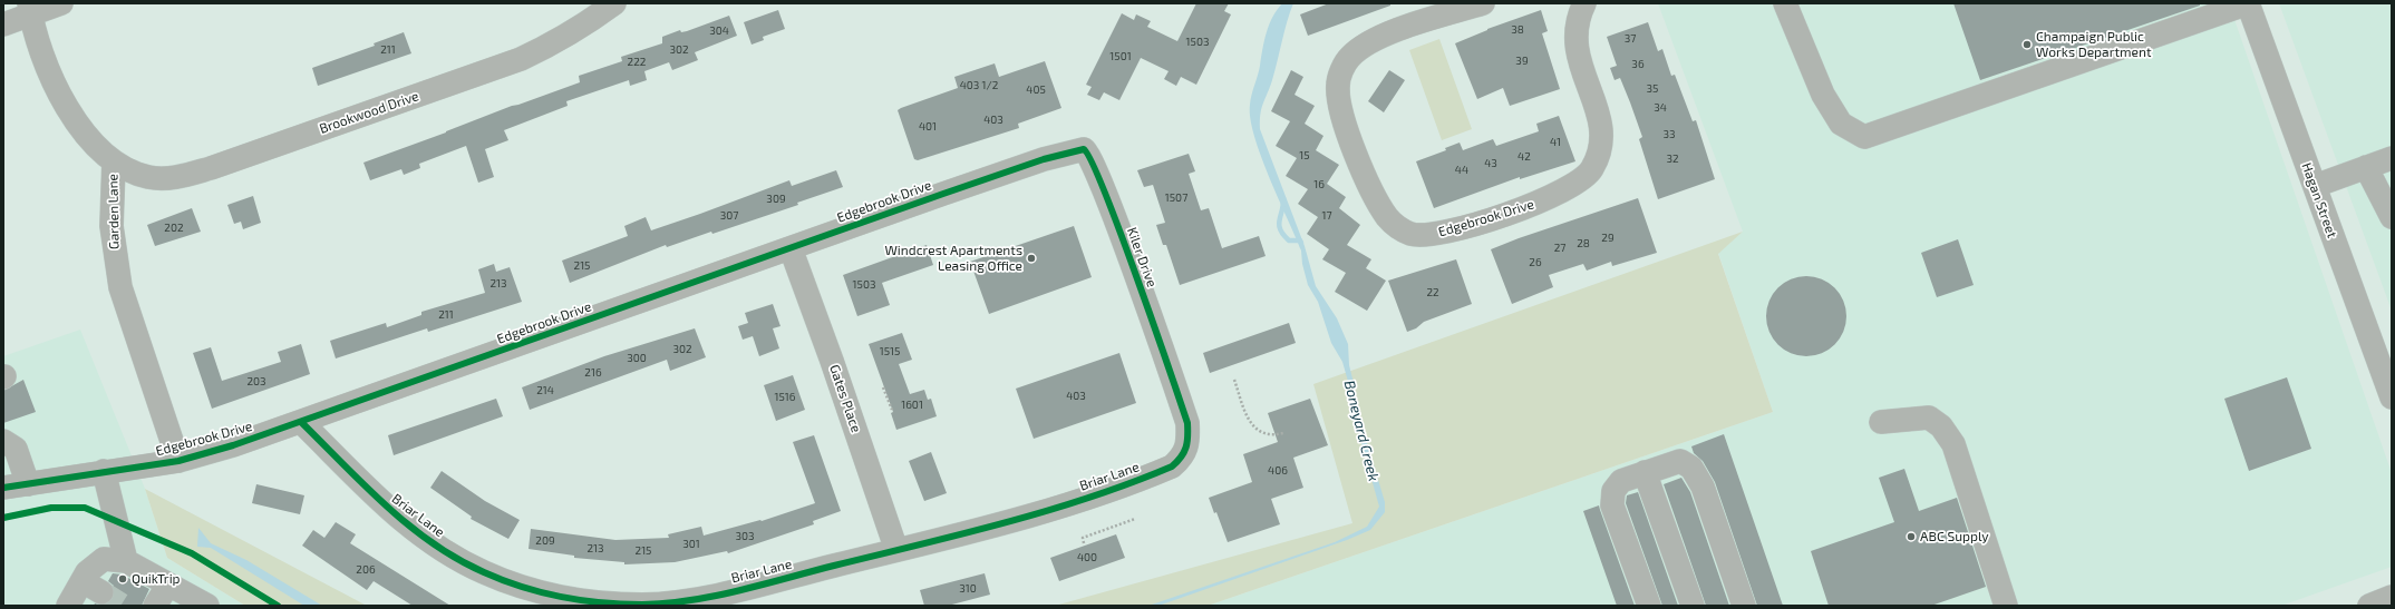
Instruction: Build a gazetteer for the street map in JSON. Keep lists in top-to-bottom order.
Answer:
{
  "streets": {
    "street": [
      "Brookwood Drive",
      "Hagan Street",
      "Edgebrook Drive",
      "Garden Lane",
      "Kiler Drive",
      "Gates Place",
      "Briar Lane"
    ]
  },
  "crossings": [
    ["Brookwood Drive", "Garden Lane"],
    ["Edgebrook Drive", "Garden Lane"],
    ["Edgebrook Drive", "Kiler Drive"],
    ["Edgebrook Drive", "Gates Place"],
    ["Edgebrook Drive", "Briar Lane"],
    ["Kiler Drive", "Briar Lane"],
    ["Gates Place", "Briar Lane"]
  ],
  "water": ["Boneyard Creek"],
  "places": [
    "Champaign Public Works Department",
    "Windcrest Apartments Leasing Office",
    "ABC Supply",
    "QuikTrip"
  ],
  "house_numbers": [
    "38",
    "304",
    "37",
    "1503",
    "211",
    "302",
    "1501",
    "39",
    "222",
    "36",
    "403 1/2",
    "35",
    "405",
    "34",
    "403",
    "401",
    "33",
    "41",
    "15",
    "42",
    "32",
    "43",
    "44",
    "16",
    "1507",
    "309",
    "307",
    "17",
    "202",
    "29",
    "28",
    "27",
    "26",
    "215",
    "213",
    "1503",
    "22",
    "211",
    "302",
    "1515",
    "300",
    "216",
    "203",
    "214",
    "403",
    "1516",
    "1601",
    "406",
    "303",
    "209",
    "301",
    "213",
    "215",
    "400",
    "206",
    "310"
  ]
}
